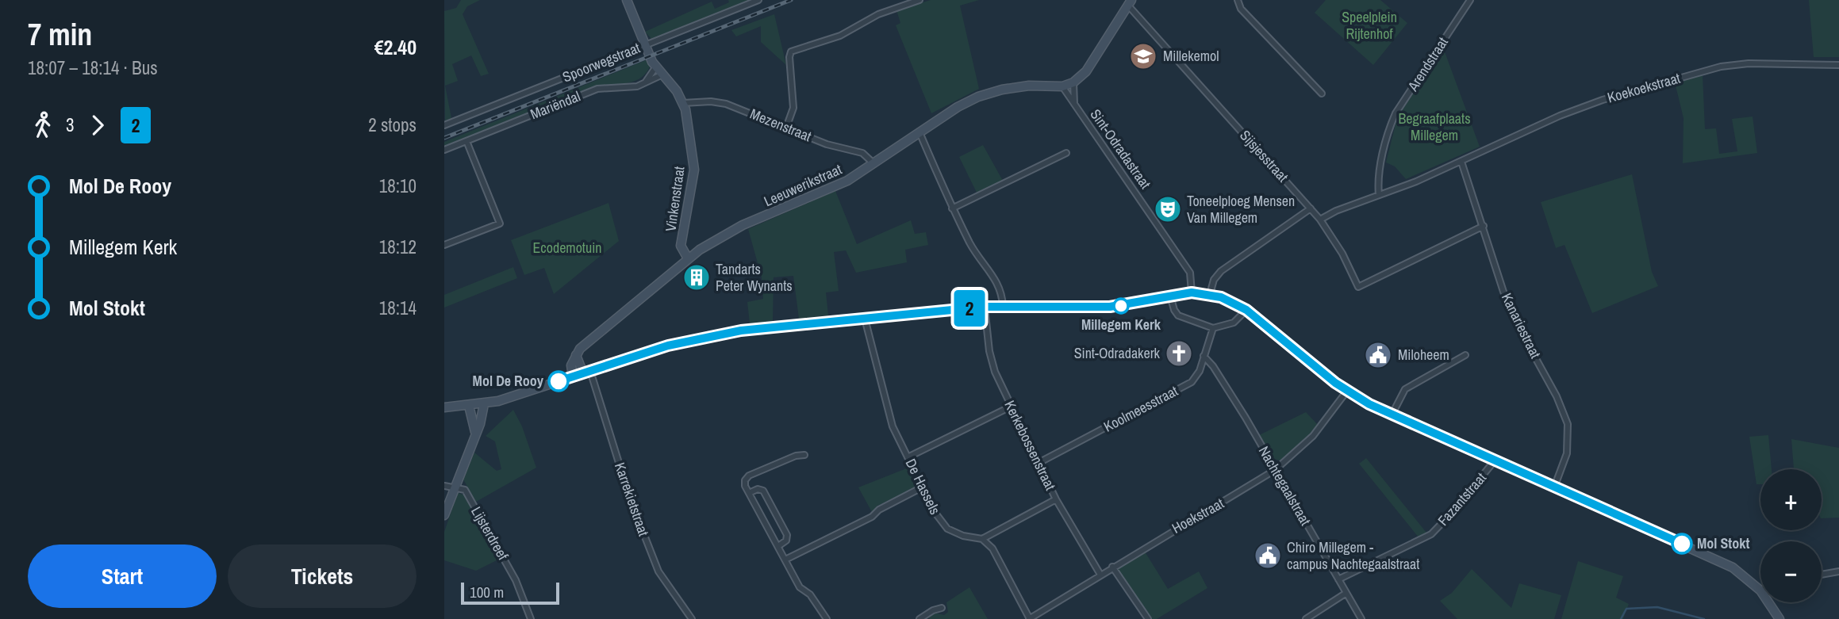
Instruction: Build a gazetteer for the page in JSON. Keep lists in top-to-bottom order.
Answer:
{
  "streets": {
    "street": [
      "Spoorwegstraat",
      "Arendstraat",
      "Koekoekstraat",
      "Mariëndal",
      "Mezenstraat",
      "Sint-Odradastraat",
      "Sijsjesstraat",
      "Leeuwerikstraat",
      "Vinkenstraat",
      "Kanariestraat",
      "Koolmeesstraat",
      "Kerkebossenstraat",
      "Nachtegaalstraat",
      "De Hassels",
      "Karrekietstraat",
      "Fazantstraat",
      "Hoekstraat",
      "Lijsterdreef"
    ]
  },
  "crossings": [
    ["Spoorwegstraat", "Vinkenstraat"],
    ["Arendstraat", "Koekoekstraat"],
    ["Koekoekstraat", "Sijsjesstraat"],
    ["Koekoekstraat", "Kanariestraat"],
    ["Mariëndal", "Vinkenstraat"],
    ["Mezenstraat", "Leeuwerikstraat"],
    ["Mezenstraat", "Vinkenstraat"],
    ["Sint-Odradastraat", "Leeuwerikstraat"],
    ["Sijsjesstraat", "Kanariestraat"],
    ["Leeuwerikstraat", "Vinkenstraat"],
    ["Koolmeesstraat", "Kerkebossenstraat"],
    ["Koolmeesstraat", "Nachtegaalstraat"],
    ["Kerkebossenstraat", "Hoekstraat"],
    ["Nachtegaalstraat", "Fazantstraat"],
    ["Nachtegaalstraat", "Hoekstraat"]
  ],
  "parks": ["Speelplein Rijtenhof", "Begraafplaats Millegem", "Ecodemotuin"],
  "places": {
    "school or university": ["Millekemol"],
    "theatre": ["Toneelploeg Mensen Van Millegem"],
    "building": ["Tandarts Peter Wynants"],
    "other": ["Millegem Kerk", "Mol De Rooy", "Mol Stokt"],
    "church": ["Sint-Odradakerk"],
    "public building": ["Miloheem", "Chiro Millegem - campus Nachtegaalstraat"]
  },
  "lines": ["bus line 2"],
  "scale_bar": "100 m",
  "page": {
    "heading": ["7 min", "18:07 – 18:14 · Bus", "€2.40"],
    "on_map": "2",
    "legs": ["3", "2", "2 stops"],
    "list": [
      {
        "name": "Mol De Rooy",
        "value": "18:10"
      },
      {
        "name": "Millegem Kerk",
        "value": "18:12"
      },
      {
        "name": "Mol Stokt",
        "value": "18:14"
      }
    ],
    "map_buttons": ["+", "−"],
    "buttons": ["Start", "Tickets"],
    "scale": "100 m"
  }
}
